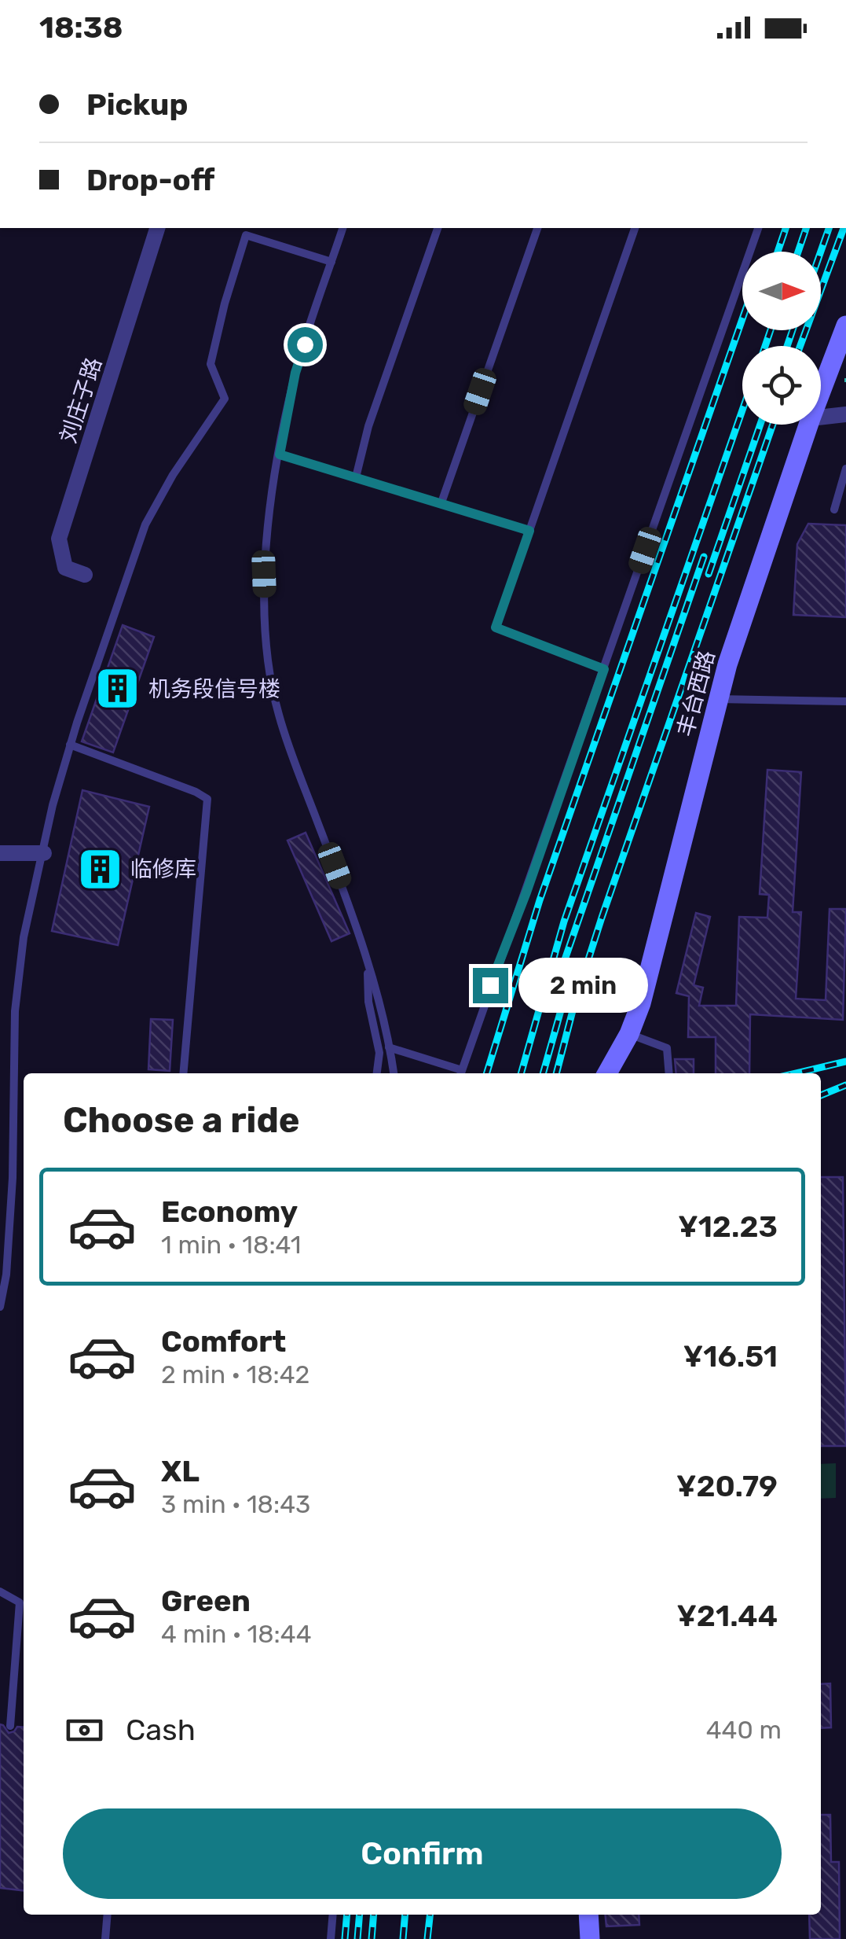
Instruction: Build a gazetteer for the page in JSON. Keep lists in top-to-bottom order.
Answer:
{
  "streets": {
    "main road": ["丰台西路"],
    "street": ["刘庄子路"]
  },
  "places": {
    "building": ["机务段信号楼", "临修库"]
  },
  "north": "right",
  "page": {
    "status": "18:38",
    "banner": ["Pickup", "Drop-off"],
    "bubble": "2 min",
    "heading": "Choose a ride",
    "list": [
      {
        "name": "Economy",
        "note": "1 min · 18:41",
        "value": "¥12.23"
      },
      {
        "name": "Comfort",
        "note": "2 min · 18:42",
        "value": "¥16.51"
      },
      {
        "name": "XL",
        "note": "3 min · 18:43",
        "value": "¥20.79"
      },
      {
        "name": "Green",
        "note": "4 min · 18:44",
        "value": "¥21.44"
      }
    ],
    "pay": ["Cash", "440 m"],
    "buttons": "Confirm"
  }
}
